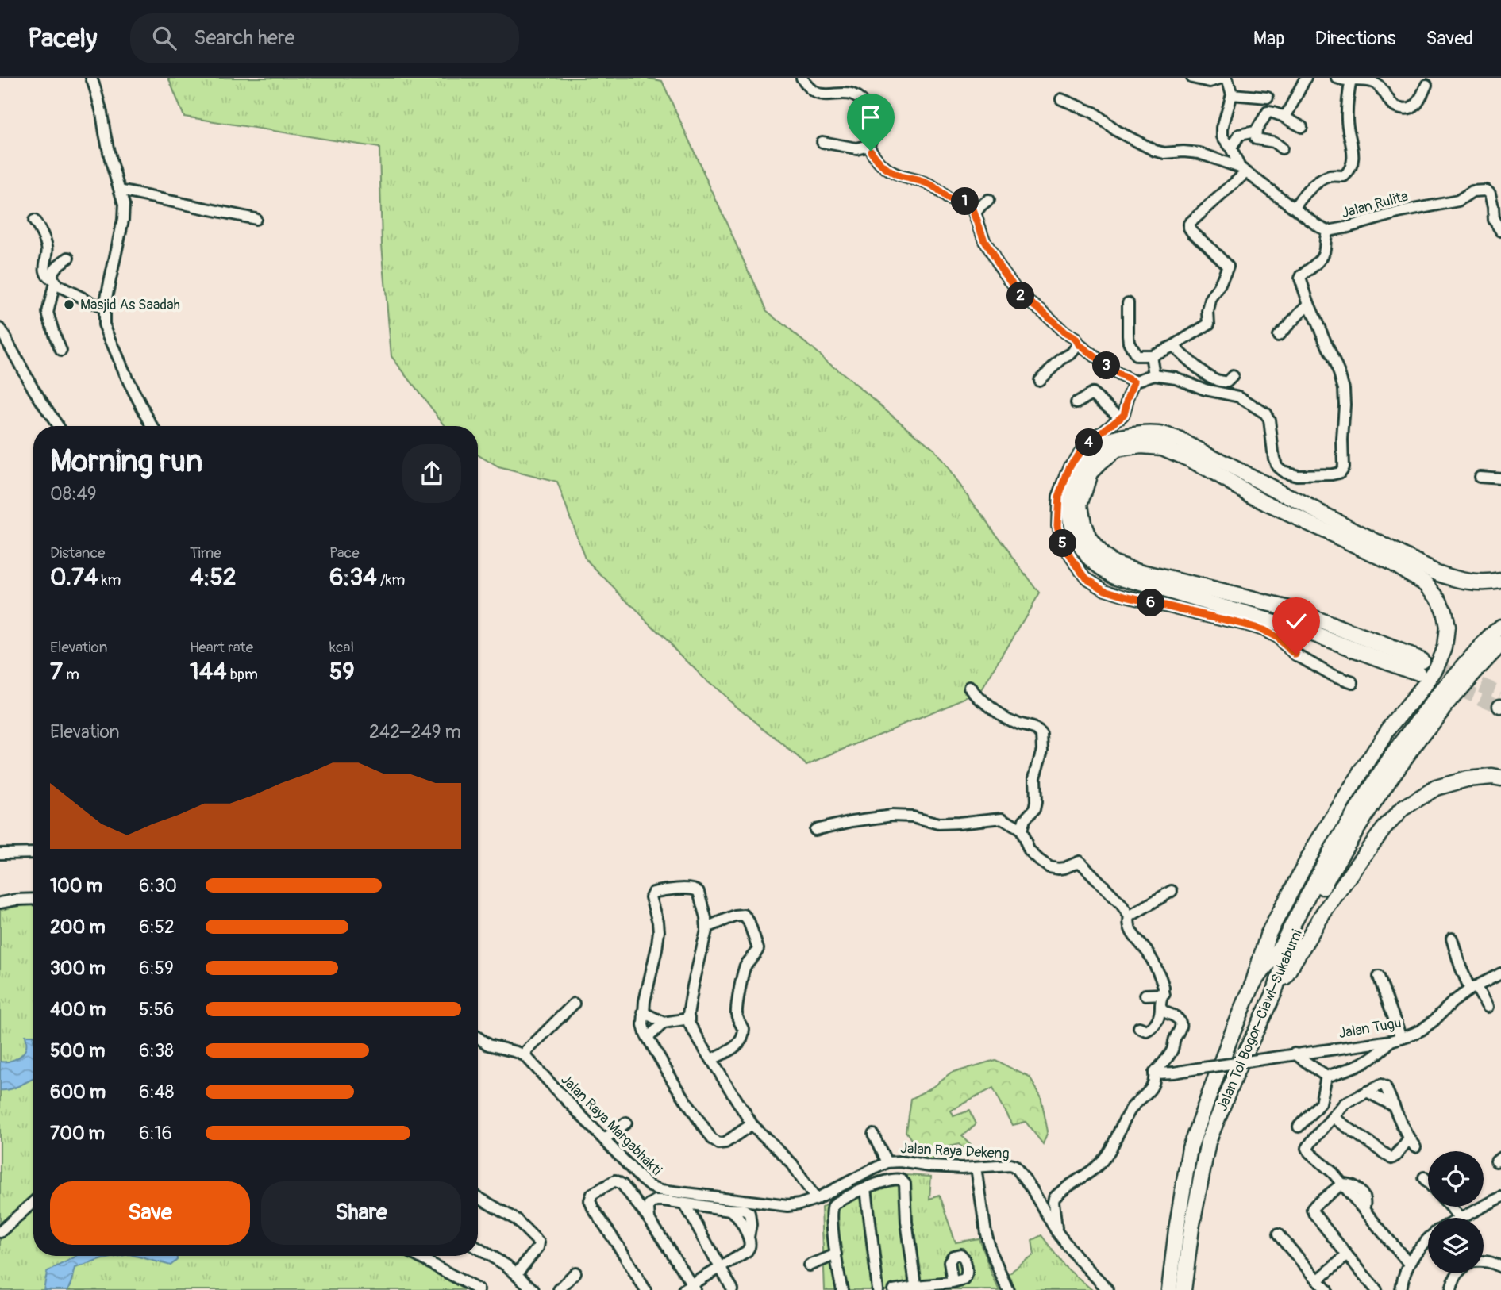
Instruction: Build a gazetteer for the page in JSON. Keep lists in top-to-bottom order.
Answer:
{
  "streets": {
    "highway": ["Jalan Tol Bogor–Ciawi–Sukabumi"],
    "street": [
      "Jalan Rulita",
      "Jalan Tugu",
      "Jalan Raya Margabhakti",
      "Jalan Raya Dekeng"
    ]
  },
  "crossings": [
    ["Jalan Raya Margabhakti", "Jalan Raya Dekeng"]
  ],
  "places": ["Masjid As Saadah"],
  "page": {
    "header": "Pacely",
    "search": "Search here",
    "nav": ["Map", "Directions", "Saved"],
    "pins": [
      "1",
      "2",
      "3",
      "4",
      "5",
      "6"
    ],
    "heading": ["Morning run", "08:49"],
    "stats": [
      ["Distance", "0.74 km"],
      ["Time", "4:52"],
      ["Pace", "6:34 /km"],
      ["Elevation", "7 m"],
      ["Heart rate", "144 bpm"],
      ["kcal", "59"]
    ],
    "chart": ["Elevation", "242–249 m"],
    "list": [
      {
        "name": "100 m",
        "note": "6:30"
      },
      {
        "name": "200 m",
        "note": "6:52"
      },
      {
        "name": "300 m",
        "note": "6:59"
      },
      {
        "name": "400 m",
        "note": "5:56"
      },
      {
        "name": "500 m",
        "note": "6:38"
      },
      {
        "name": "600 m",
        "note": "6:48"
      },
      {
        "name": "700 m",
        "note": "6:16"
      }
    ],
    "buttons": ["Save", "Share"]
  }
}
